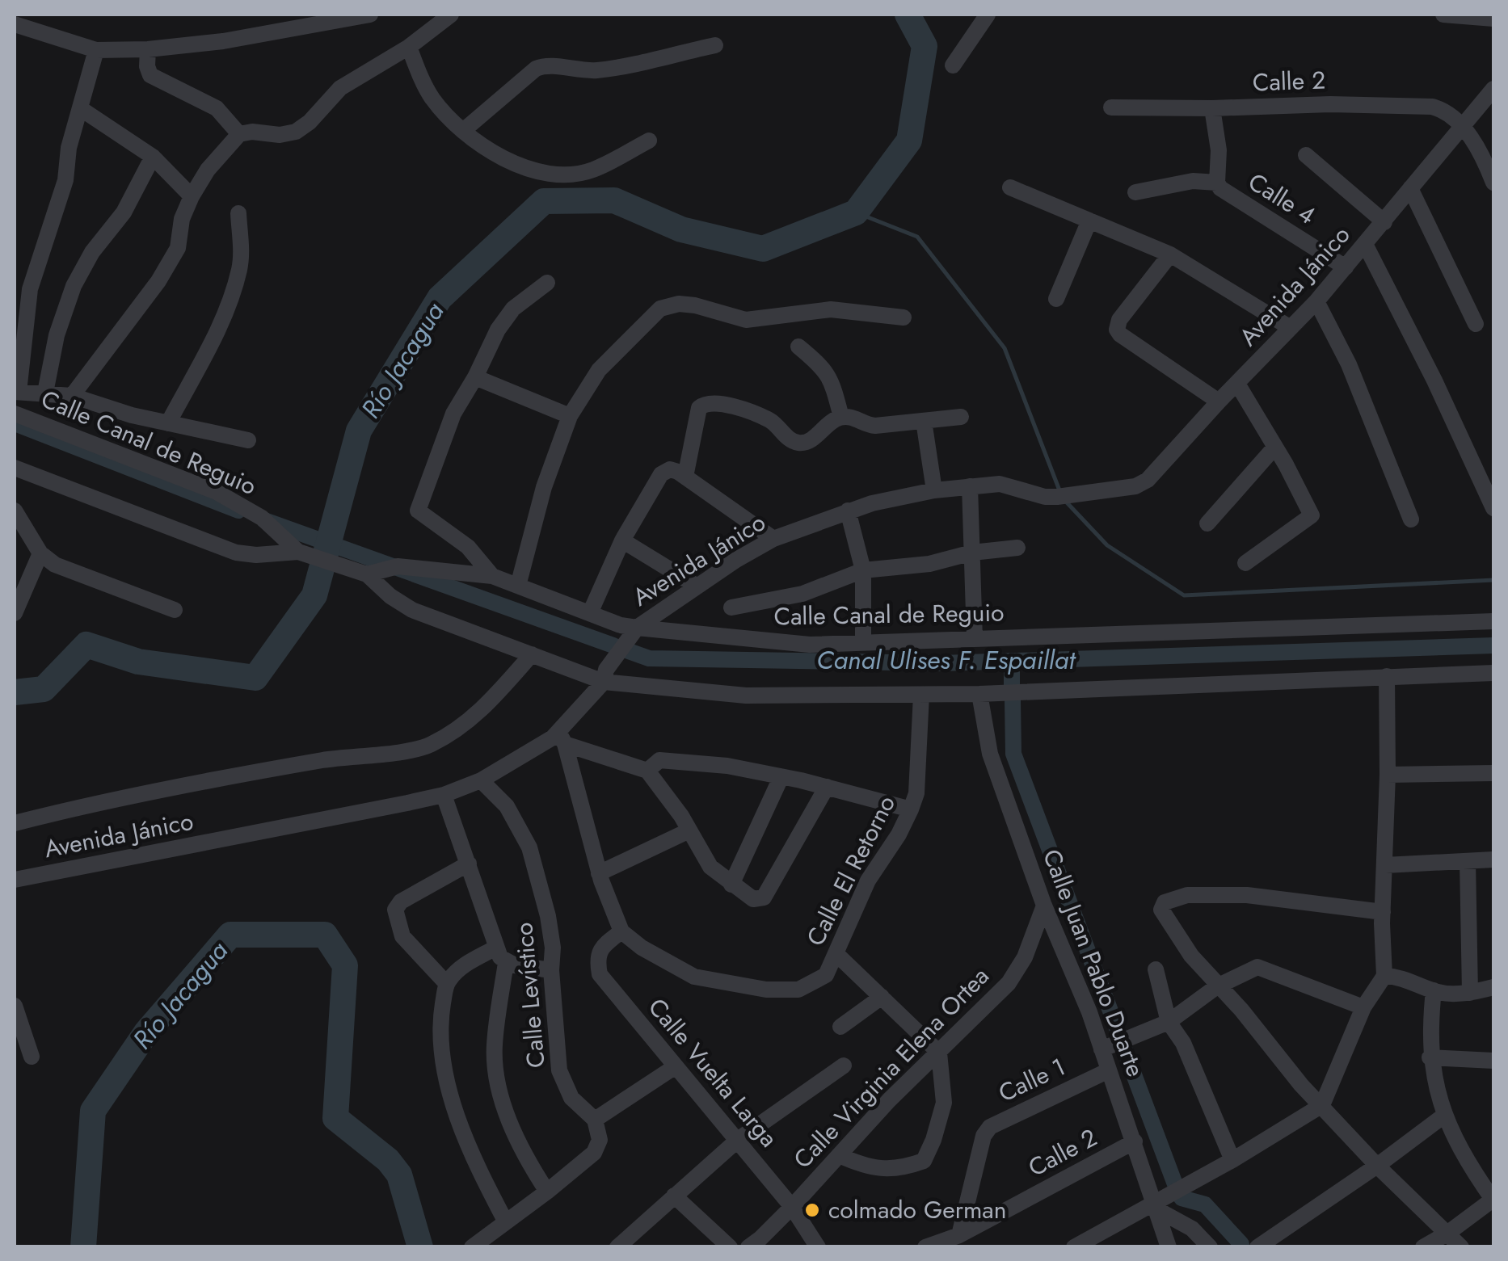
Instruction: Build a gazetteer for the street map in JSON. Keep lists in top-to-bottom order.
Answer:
{
  "streets": {
    "street": [
      "Calle 2",
      "Calle 4",
      "Avenida Jánico",
      "Calle Canal de Reguio",
      "Calle El Retorno",
      "Calle Juan Pablo Duarte",
      "Calle Levístico",
      "Calle Virginia Elena Ortea",
      "Calle Vuelta Larga",
      "Calle 1"
    ]
  },
  "crossings": [
    ["Calle 2", "Calle 4"],
    ["Calle 2", "Avenida Jánico"],
    ["Calle 2", "Calle Juan Pablo Duarte"],
    ["Calle 2", "Calle 1"],
    ["Calle 4", "Avenida Jánico"],
    ["Avenida Jánico", "Calle Canal de Reguio"],
    ["Avenida Jánico", "Calle Levístico"],
    ["Calle El Retorno", "Calle Vuelta Larga"],
    ["Calle Juan Pablo Duarte", "Calle Virginia Elena Ortea"],
    ["Calle Juan Pablo Duarte", "Calle 1"],
    ["Calle Virginia Elena Ortea", "Calle Vuelta Larga"]
  ],
  "water": ["Río Jacagua", "Canal Ulises F. Espaillat"],
  "places": ["colmado German"]
}
